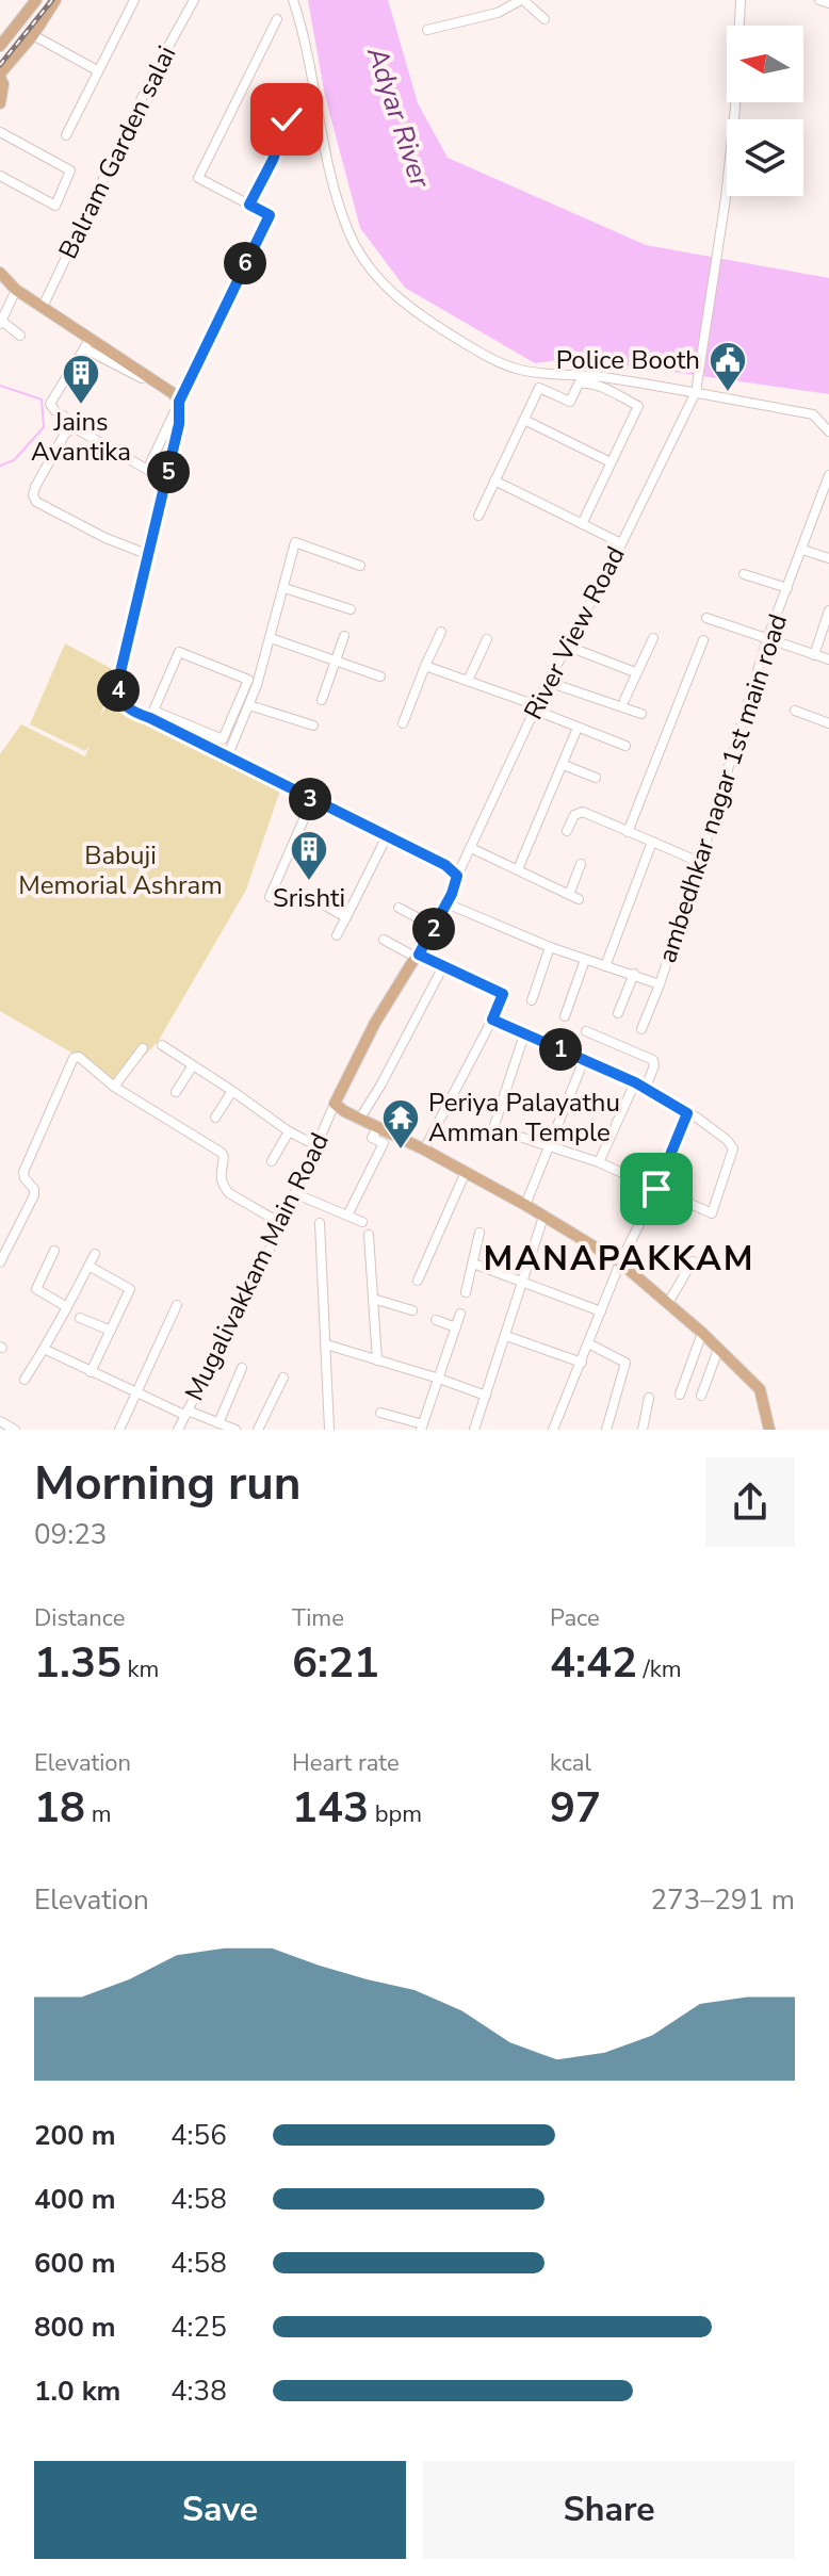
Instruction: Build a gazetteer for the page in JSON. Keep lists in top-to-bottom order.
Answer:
{
  "streets": {
    "street": [
      "Balram Garden salai",
      "River View Road",
      "ambedhkar nagar 1st main road",
      "Mugalivakkam Main Road"
    ]
  },
  "districts": ["MANAPAKKAM"],
  "water": ["Adyar River"],
  "parks": ["Babuji Memorial Ashram"],
  "places": {
    "public building": ["Police Booth"],
    "building": ["Jains Avantika", "Srishti"],
    "temple": ["Periya Palayathu Amman Temple"]
  },
  "north": "left",
  "page": {
    "pins": [
      "6",
      "5",
      "4",
      "3",
      "2",
      "1"
    ],
    "heading": ["Morning run", "09:23"],
    "stats": [
      ["Distance", "1.35 km"],
      ["Time", "6:21"],
      ["Pace", "4:42 /km"],
      ["Elevation", "18 m"],
      ["Heart rate", "143 bpm"],
      ["kcal", "97"]
    ],
    "chart": ["Elevation", "273–291 m"],
    "list": [
      {
        "name": "200 m",
        "note": "4:56"
      },
      {
        "name": "400 m",
        "note": "4:58"
      },
      {
        "name": "600 m",
        "note": "4:58"
      },
      {
        "name": "800 m",
        "note": "4:25"
      },
      {
        "name": "1.0 km",
        "note": "4:38"
      }
    ],
    "buttons": ["Save", "Share"]
  }
}
